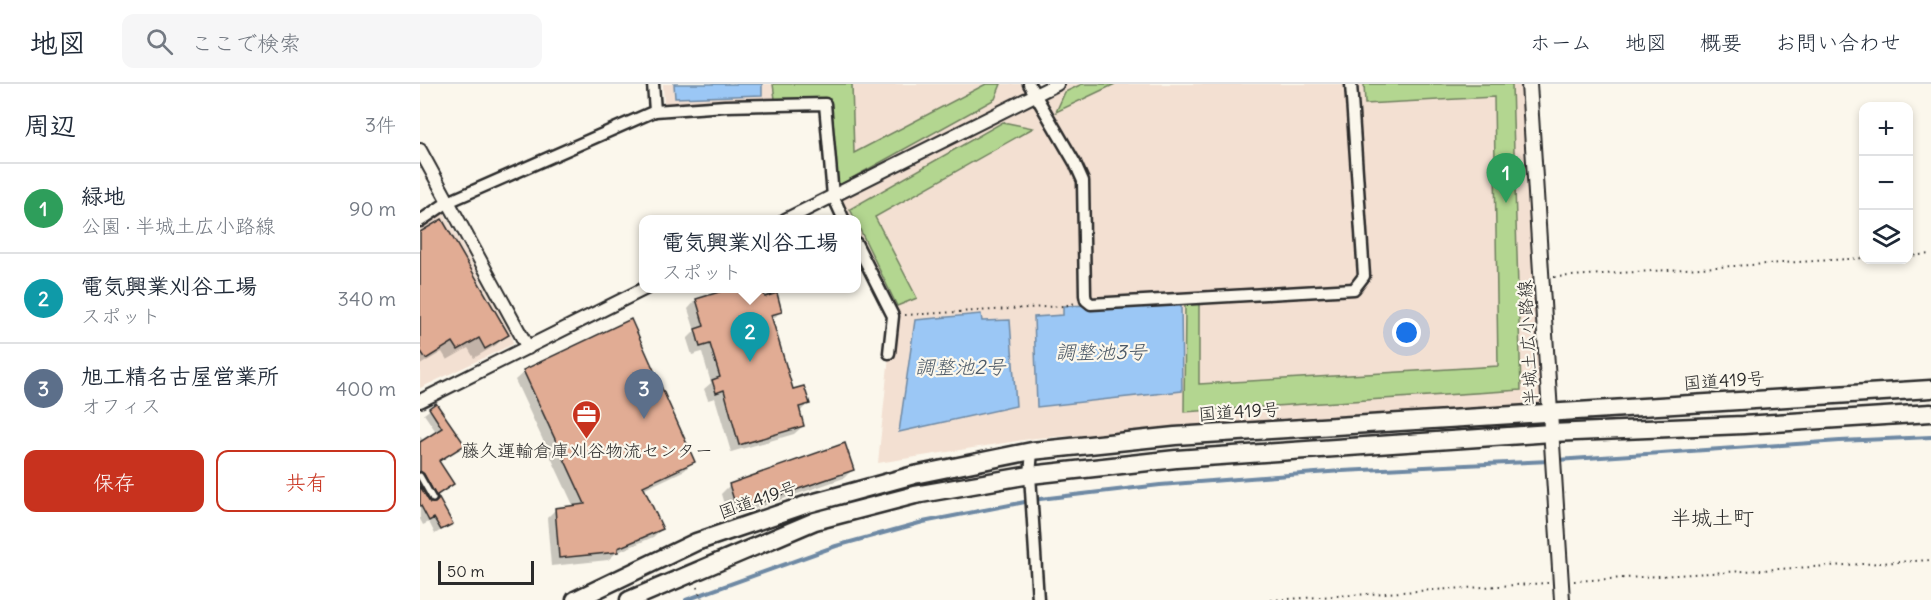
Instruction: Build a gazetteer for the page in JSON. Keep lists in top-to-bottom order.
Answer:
{
  "streets": {
    "highway": ["国道419号"],
    "main road": ["半城土広小路線"]
  },
  "crossings": [
    ["半城土広小路線", "国道419号"]
  ],
  "districts": ["半城土町"],
  "water": ["調整池3号", "調整池2号"],
  "places": {
    "office": ["藤久運輸倉庫刈谷物流センター"]
  },
  "scale_bar": "50 m",
  "page": {
    "header": "地図",
    "search": "ここで検索",
    "nav": [
      "ホーム",
      "地図",
      "概要",
      "お問い合わせ"
    ],
    "heading": ["周辺", "3件"],
    "map_buttons": ["+", "−"],
    "pins": ["1", "2", "3"],
    "list": [
      {
        "mark": "1",
        "name": "緑地",
        "note": "公園 · 半城土広小路線",
        "value": "90 m"
      },
      {
        "mark": "2",
        "name": "電気興業刈谷工場",
        "note": "スポット",
        "value": "340 m"
      },
      {
        "mark": "3",
        "name": "旭工精名古屋営業所",
        "note": "オフィス",
        "value": "400 m"
      }
    ],
    "popup": ["電気興業刈谷工場", "スポット"],
    "buttons": ["保存", "共有"],
    "scale": "50 m"
  }
}
